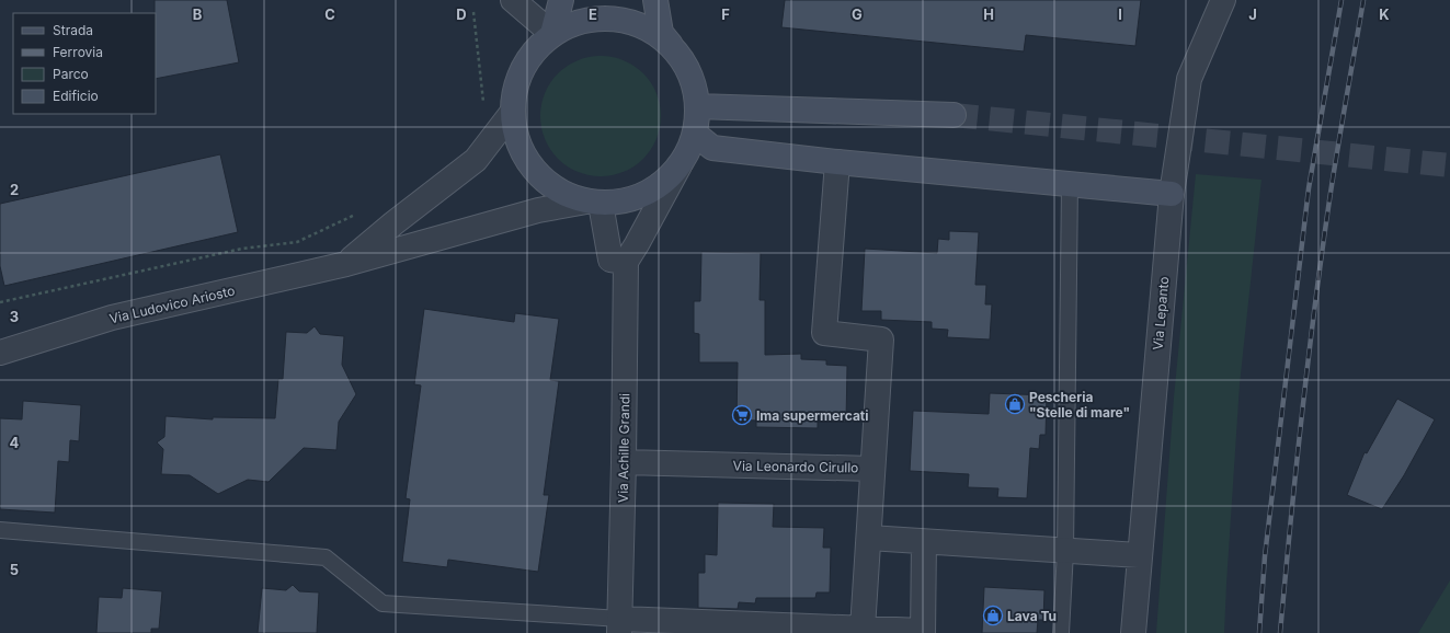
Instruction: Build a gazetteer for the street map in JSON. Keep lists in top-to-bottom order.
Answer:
{
  "streets": {
    "street": [
      "Via Ludovico Ariosto",
      "Via Lepanto",
      "Via Achille Grandi",
      "Via Leonardo Cirullo"
    ]
  },
  "crossings": [
    ["Via Achille Grandi", "Via Leonardo Cirullo"]
  ],
  "places": {
    "shop": ["Pescheria \"Stelle di mare\"", "Lava Tu"],
    "supermarket": ["Ima supermercati"]
  },
  "legend": [
    "Strada",
    "Ferrovia",
    "Parco",
    "Edificio"
  ],
  "grid": {
    "columns": [
      "B",
      "C",
      "D",
      "E",
      "F",
      "G",
      "H",
      "I",
      "J",
      "K"
    ],
    "rows": [
      "2",
      "3",
      "4",
      "5"
    ]
  }
}
